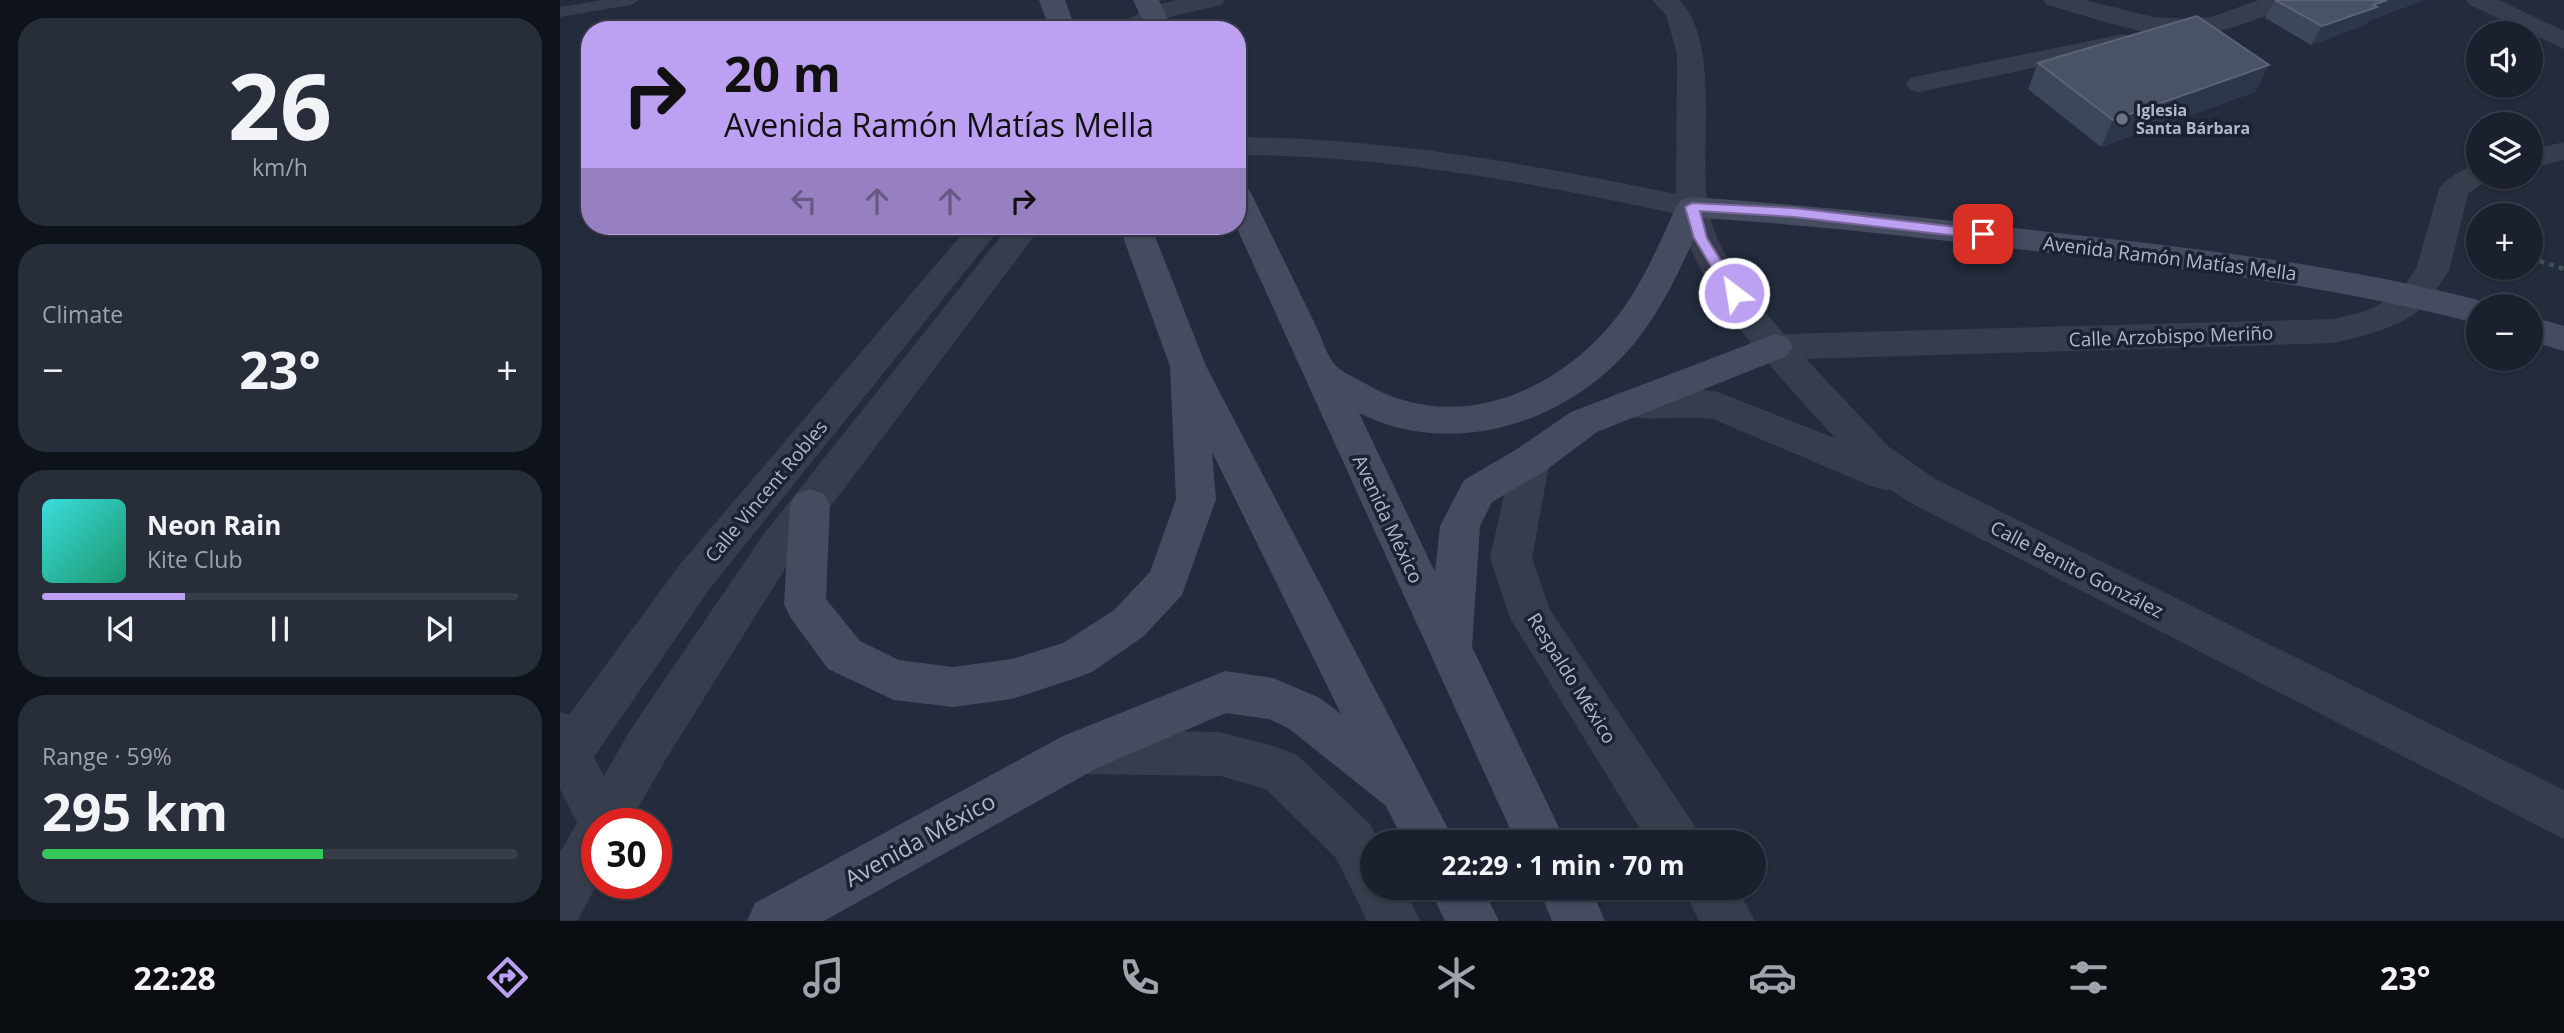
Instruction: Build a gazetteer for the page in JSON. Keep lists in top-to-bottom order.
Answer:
{
  "streets": {
    "main road": ["Avenida Ramón Matías Mella", "Avenida México"],
    "street": [
      "Calle Arzobispo Meriño",
      "Calle Vincent Robles",
      "Calle Benito González",
      "Respaldo México"
    ]
  },
  "crossings": [
    ["Avenida Ramón Matías Mella", "Calle Arzobispo Meriño"],
    ["Avenida Ramón Matías Mella", "Calle Benito González"],
    ["Calle Arzobispo Meriño", "Calle Benito González"]
  ],
  "places": ["Iglesia Santa Bárbara"],
  "page": {
    "tile": [
      ["26", "km/h"],
      "Climate",
      ["Range · 59%", "295 km"]
    ],
    "map_buttons": ["+", "−"],
    "turn": ["20 m", "Avenida Ramón Matías Mella"],
    "heat": ["−", "23°", "+"],
    "song": ["Neon Rain", "Kite Club"],
    "limit": "30",
    "trip": "22:29 · 1 min · 70 m",
    "tabs": ["22:28", "23°"]
  }
}
